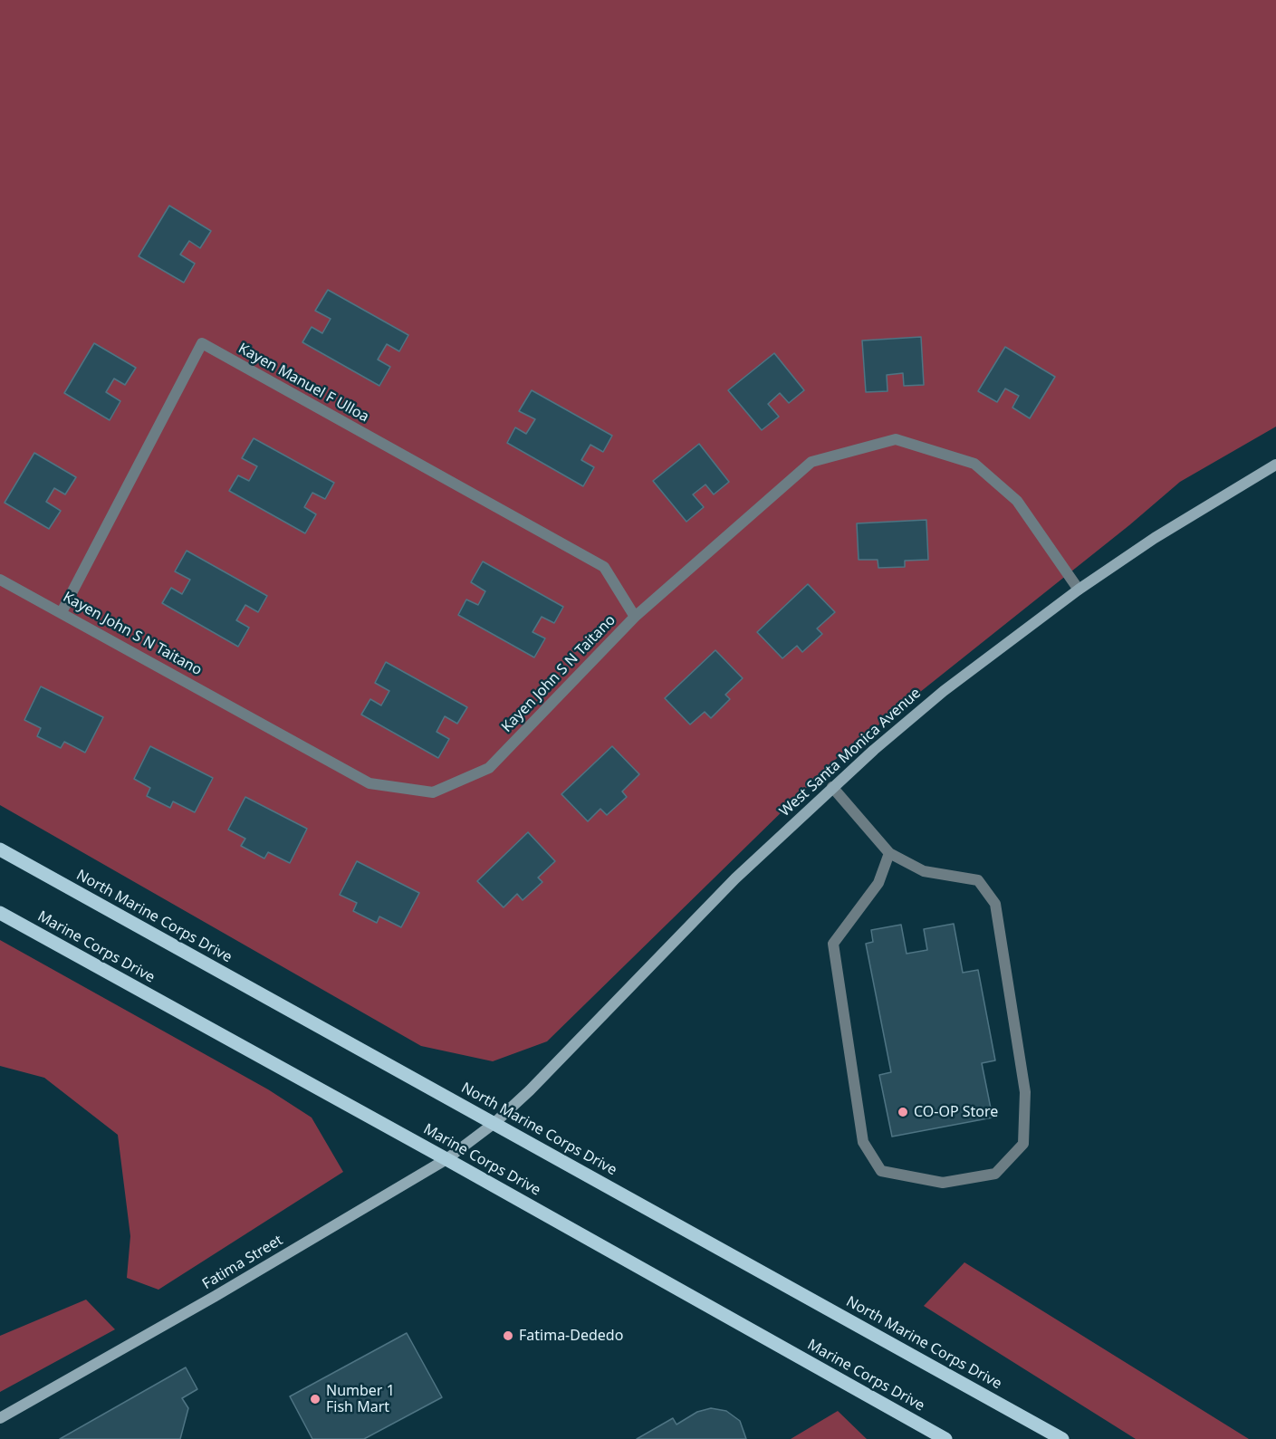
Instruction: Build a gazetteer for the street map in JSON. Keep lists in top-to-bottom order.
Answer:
{
  "streets": {
    "main road": [
      "West Santa Monica Avenue",
      "North Marine Corps Drive",
      "Marine Corps Drive",
      "Fatima Street"
    ],
    "street": ["Kayen Manuel F Ulloa", "Kayen John S N Taitano"]
  },
  "crossings": [
    ["Kayen Manuel F Ulloa", "Kayen John S N Taitano"],
    ["Kayen John S N Taitano", "West Santa Monica Avenue"],
    ["West Santa Monica Avenue", "North Marine Corps Drive"],
    ["West Santa Monica Avenue", "Fatima Street"],
    ["North Marine Corps Drive", "Fatima Street"],
    ["Marine Corps Drive", "Fatima Street"]
  ],
  "places": ["CO-OP Store", "Fatima-Dededo", "Number 1 Fish Mart"]
}
